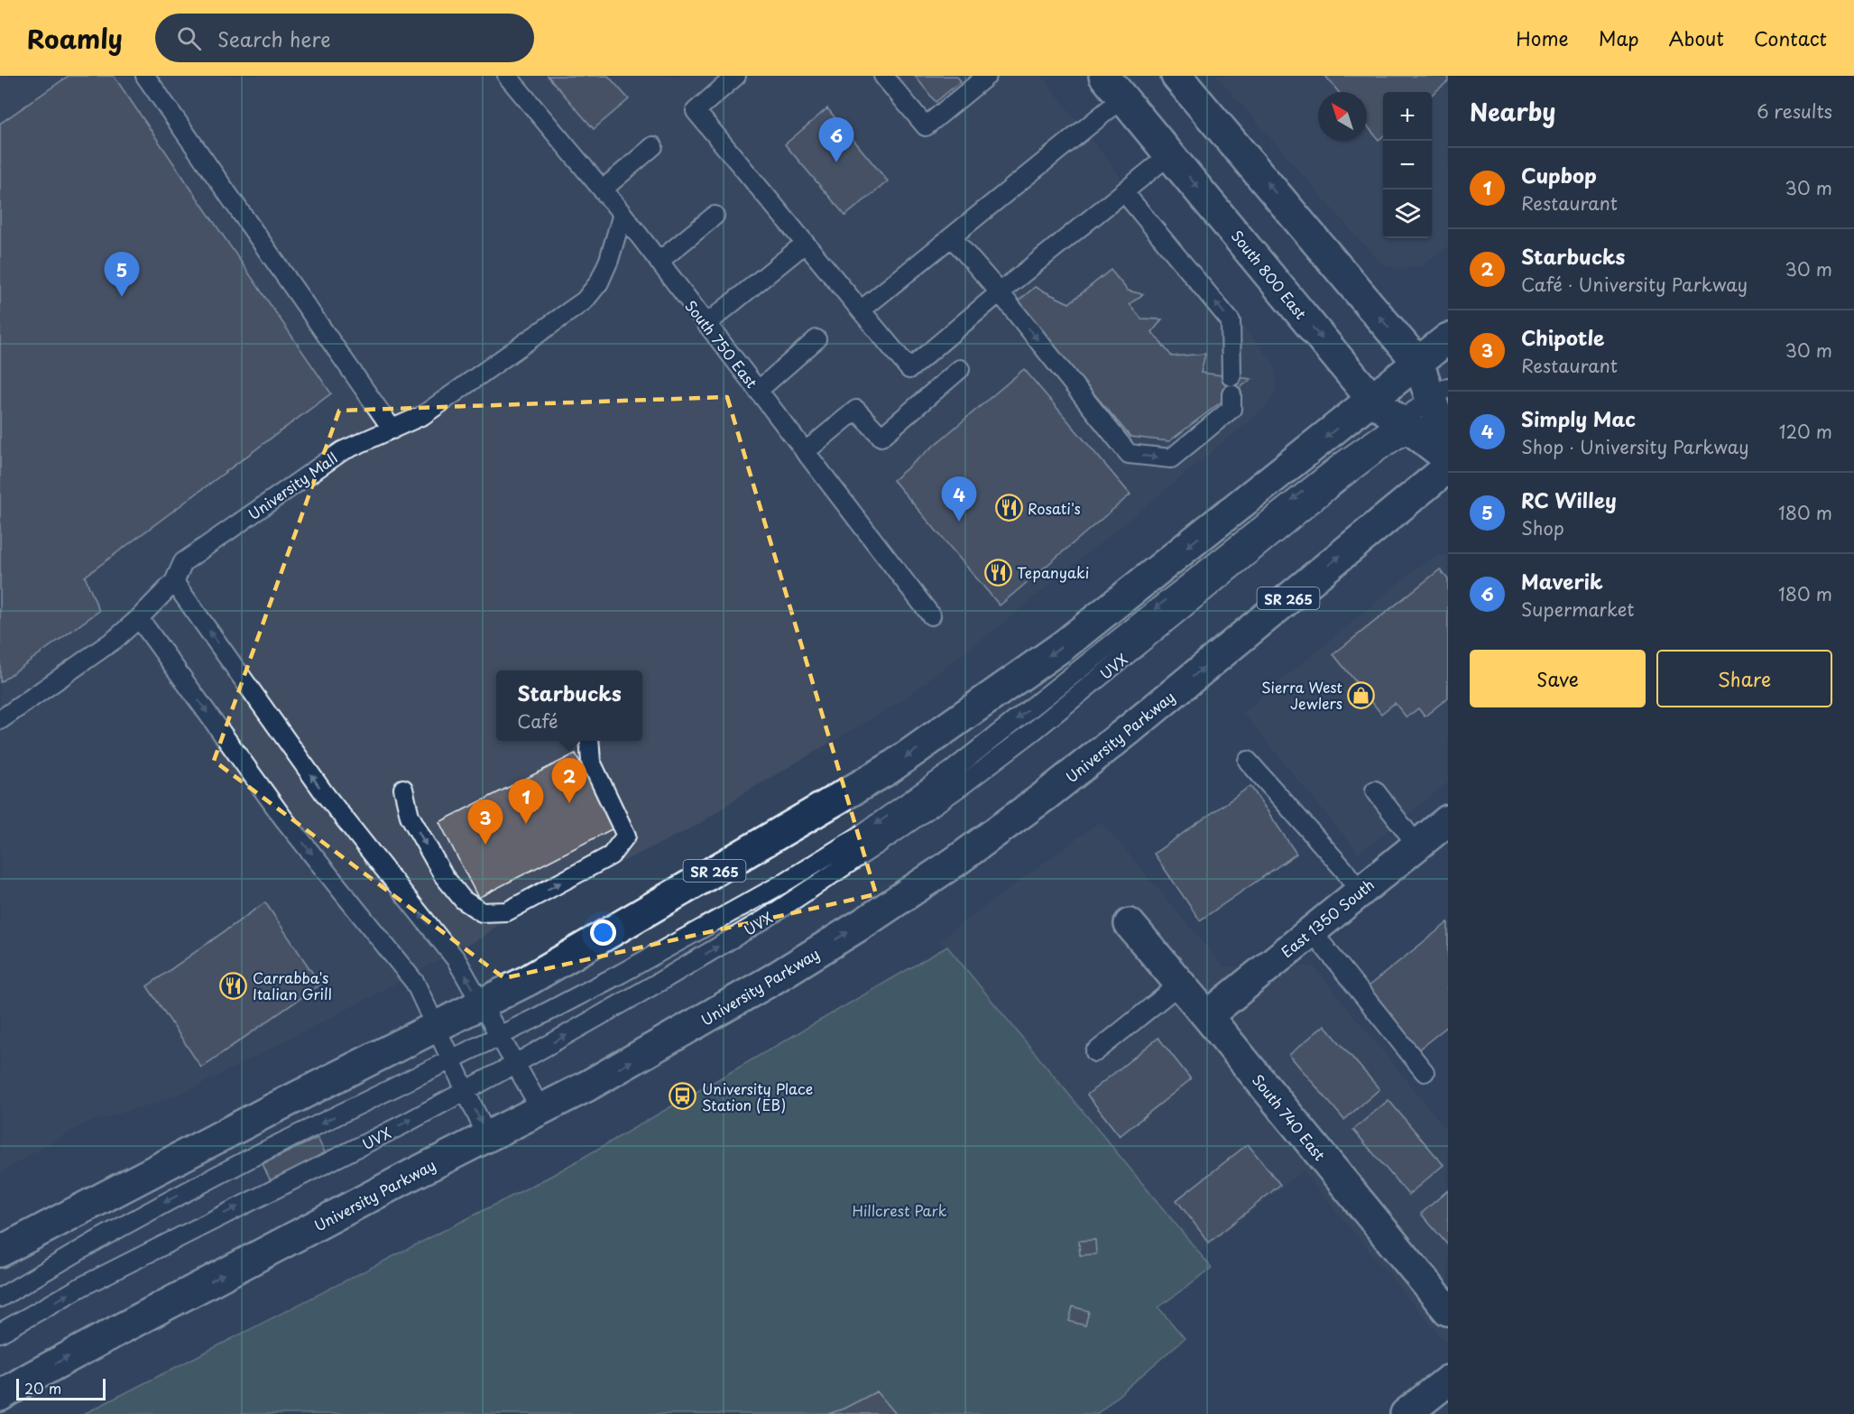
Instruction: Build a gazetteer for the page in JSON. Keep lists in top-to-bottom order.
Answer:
{
  "streets": {
    "main road": [
      "South 800 East",
      "SR 265",
      "University Parkway",
      "East 1350 South",
      "South 740 East"
    ],
    "lane": ["South 750 East", "University Mall", "UVX"]
  },
  "crossings": [
    ["South 800 East", "SR 265"],
    ["South 800 East", "UVX"],
    ["South 750 East", "University Mall"],
    ["East 1350 South", "South 740 East"]
  ],
  "parks": ["Hillcrest Park"],
  "places": {
    "restaurant": ["Rosati's", "Tepanyaki", "Carrabba's Italian Grill"],
    "shop": ["Sierra West Jewlers"],
    "bus stop": ["University Place Station (EB)"]
  },
  "scale_bar": "20 m",
  "north": "top left",
  "page": {
    "header": "Roamly",
    "search": "Search here",
    "nav": [
      "Home",
      "Map",
      "About",
      "Contact"
    ],
    "heading": ["Nearby", "6 results"],
    "map_buttons": ["+", "−"],
    "pins": [
      "6",
      "5",
      "4",
      "2",
      "1",
      "3"
    ],
    "list": [
      {
        "mark": "1",
        "name": "Cupbop",
        "note": "Restaurant",
        "value": "30 m"
      },
      {
        "mark": "2",
        "name": "Starbucks",
        "note": "Café · University Parkway",
        "value": "30 m"
      },
      {
        "mark": "3",
        "name": "Chipotle",
        "note": "Restaurant",
        "value": "30 m"
      },
      {
        "mark": "4",
        "name": "Simply Mac",
        "note": "Shop · University Parkway",
        "value": "120 m"
      },
      {
        "mark": "5",
        "name": "RC Willey",
        "note": "Shop",
        "value": "180 m"
      },
      {
        "mark": "6",
        "name": "Maverik",
        "note": "Supermarket",
        "value": "180 m"
      }
    ],
    "buttons": ["Save", "Share"],
    "popup": ["Starbucks", "Café"],
    "scale": "20 m"
  }
}
